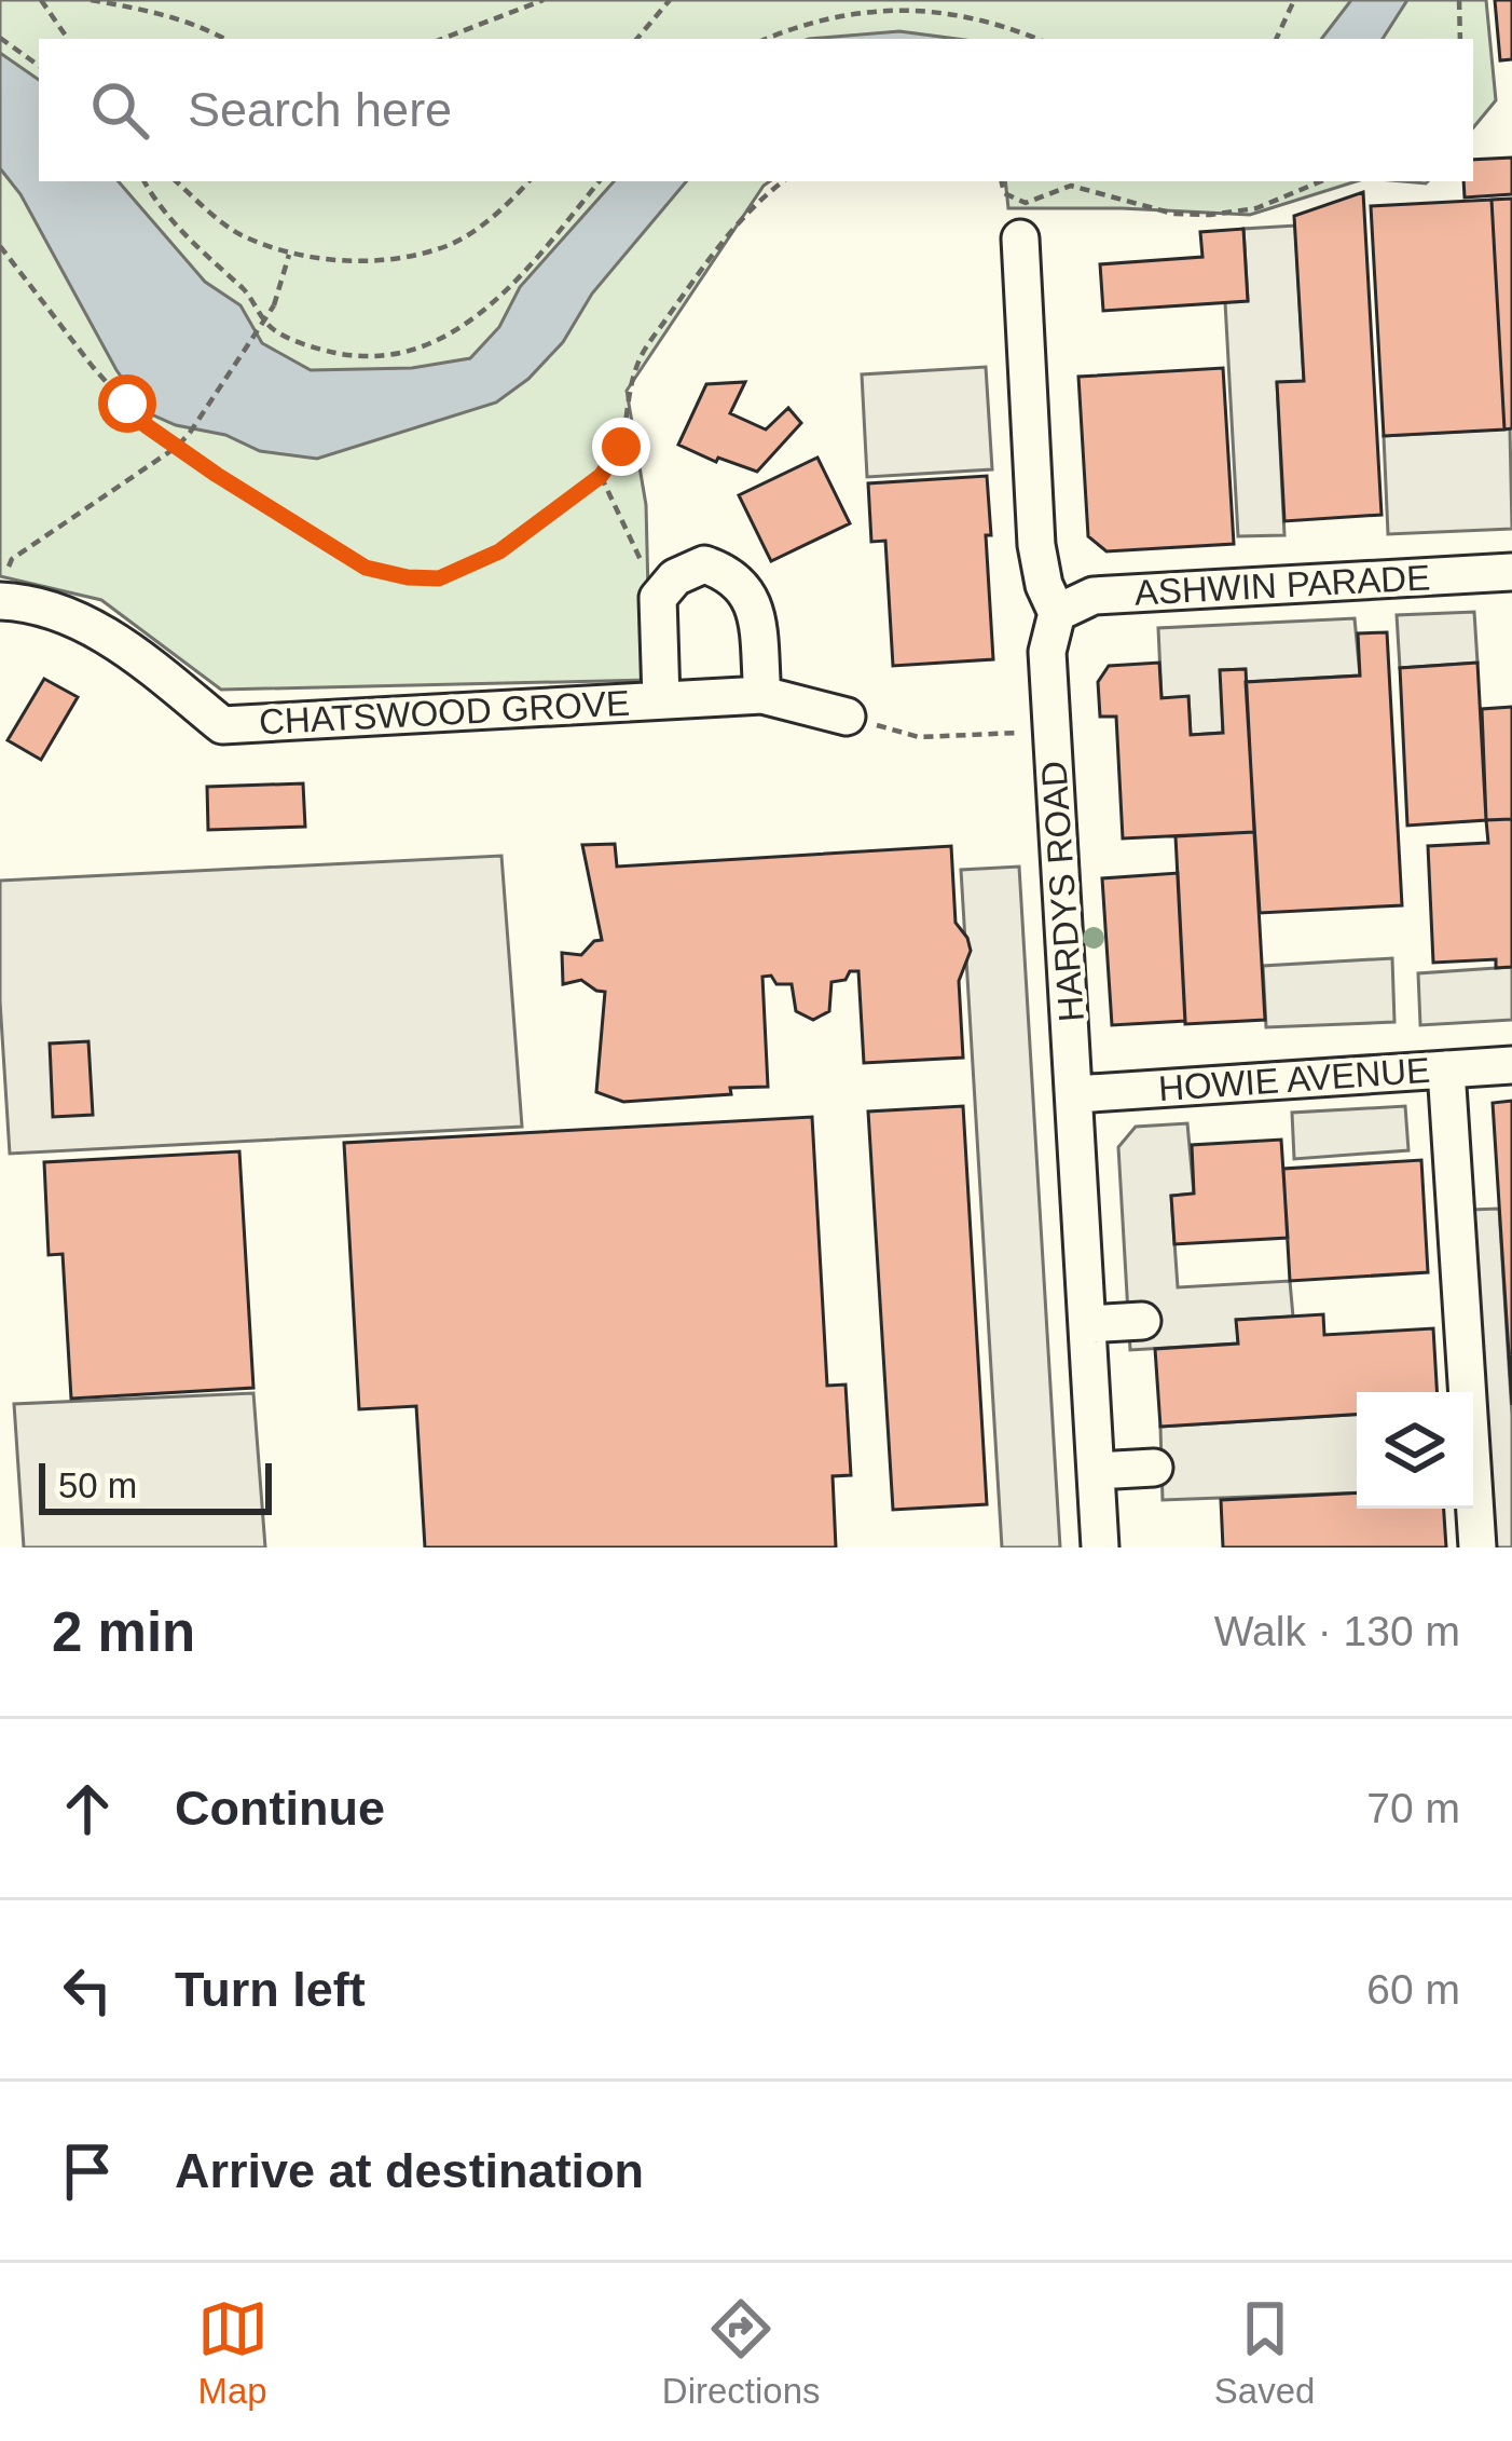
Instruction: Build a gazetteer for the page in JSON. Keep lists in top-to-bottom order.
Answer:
{
  "streets": {
    "street": [
      "ASHWIN PARADE",
      "CHATSWOOD GROVE",
      "HARDYS ROAD",
      "HOWIE AVENUE"
    ]
  },
  "crossings": [
    ["ASHWIN PARADE", "HARDYS ROAD"],
    ["HARDYS ROAD", "HOWIE AVENUE"]
  ],
  "scale_bar": "50 m",
  "page": {
    "search": "Search here",
    "scale": "50 m",
    "heading": ["2 min", "Walk · 130 m"],
    "list": [
      ["Continue", "70 m"],
      ["Turn left", "60 m"],
      "Arrive at destination"
    ],
    "nav": ["Map", "Directions", "Saved"]
  }
}
